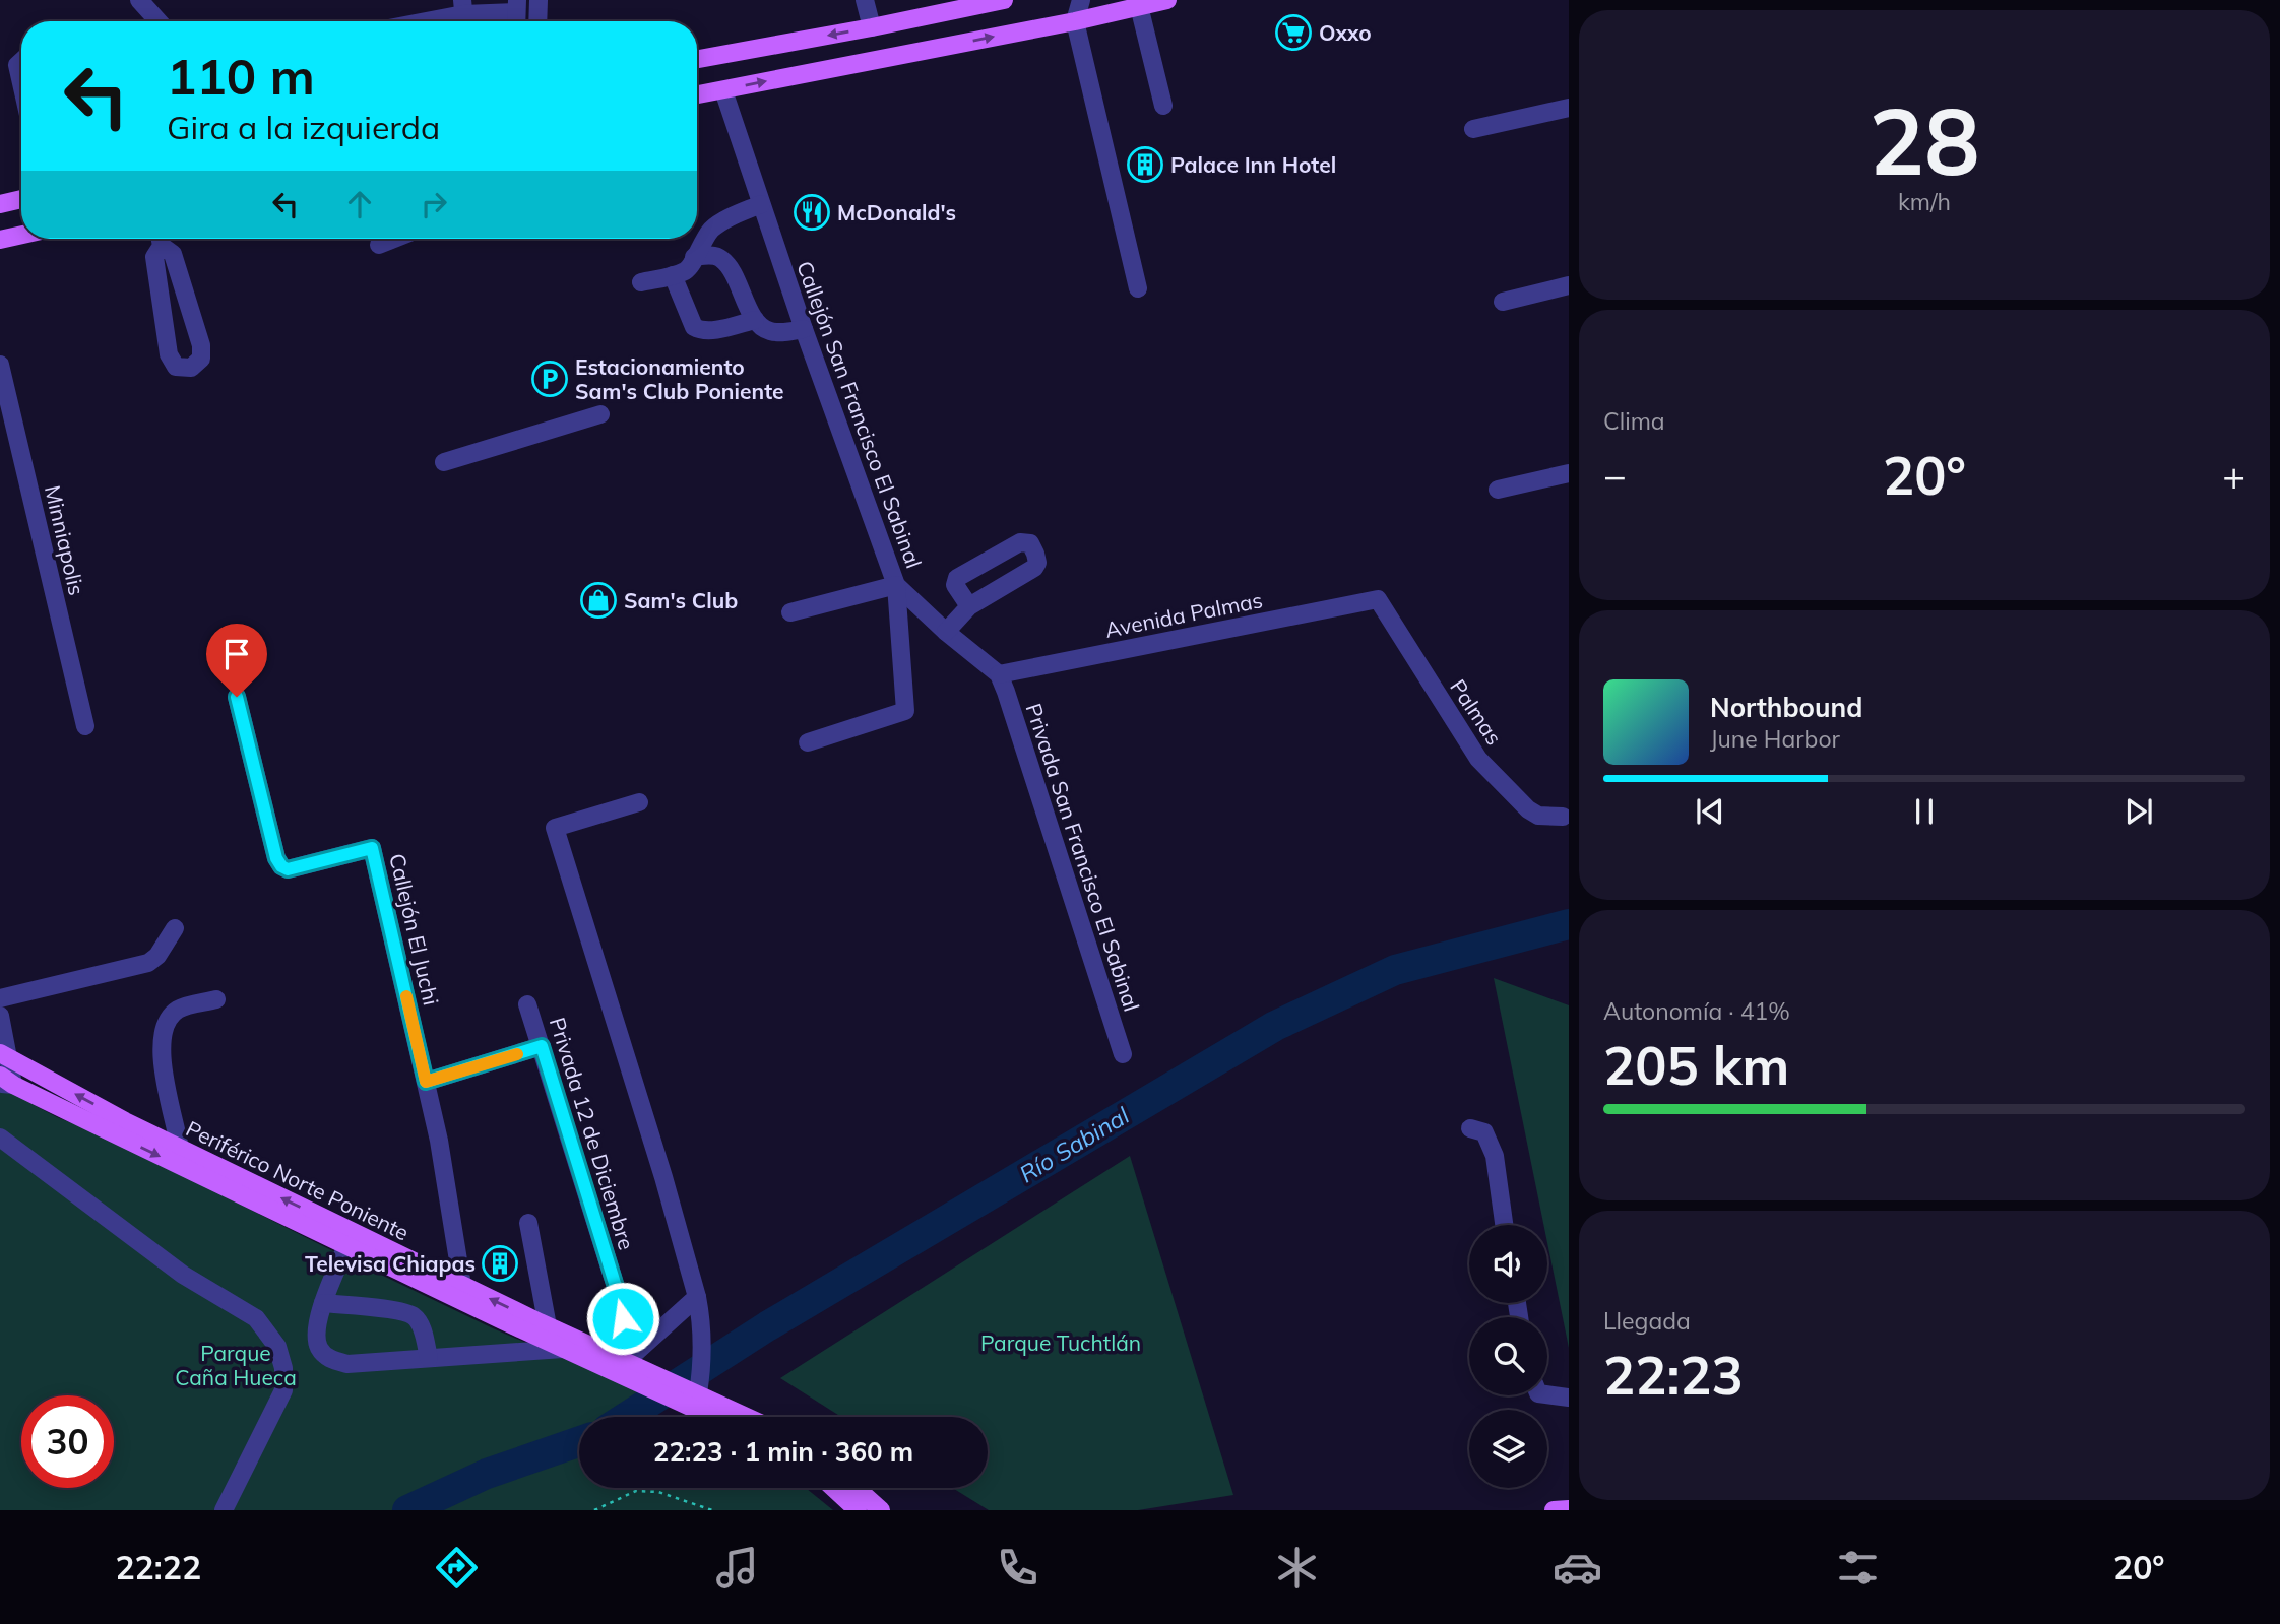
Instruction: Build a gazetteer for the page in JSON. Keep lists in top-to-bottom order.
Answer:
{
  "streets": {
    "main road": ["Periférico Norte Poniente"],
    "street": [
      "Callejón San Francisco El Sabinal",
      "Minniapolis",
      "Avenida Palmas",
      "Palmas",
      "Privada San Francisco El Sabinal",
      "Callejón El Juchi",
      "Privada 12 de Diciembre"
    ]
  },
  "crossings": [
    ["Callejón San Francisco El Sabinal", "Avenida Palmas"],
    ["Callejón San Francisco El Sabinal", "Privada San Francisco El Sabinal"],
    ["Avenida Palmas", "Palmas"],
    ["Avenida Palmas", "Privada San Francisco El Sabinal"],
    ["Callejón El Juchi", "Periférico Norte Poniente"],
    ["Privada 12 de Diciembre", "Periférico Norte Poniente"]
  ],
  "water": ["Río Sabinal"],
  "parks": ["Parque Tuchtlán", "Parque Caña Hueca"],
  "places": {
    "supermarket": ["Oxxo"],
    "building": ["Palace Inn Hotel", "Televisa Chiapas"],
    "restaurant": ["McDonald's"],
    "parking": ["Estacionamiento Sam's Club Poniente"],
    "shop": ["Sam's Club"]
  },
  "page": {
    "tile": [
      ["28", "km/h"],
      "Clima",
      ["Autonomía · 41%", "205 km"],
      ["Llegada", "22:23"]
    ],
    "turn": ["110 m", "Gira a la izquierda"],
    "heat": ["−", "20°", "+"],
    "song": ["Northbound", "June Harbor"],
    "limit": "30",
    "trip": "22:23 · 1 min · 360 m",
    "tabs": ["22:22", "20°"]
  }
}
